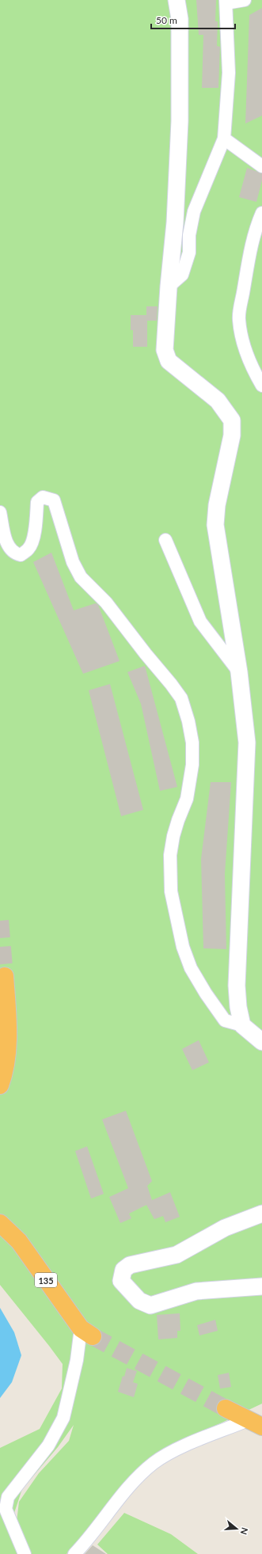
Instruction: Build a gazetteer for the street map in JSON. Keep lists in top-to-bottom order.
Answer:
{
  "streets": {
    "highway": ["135"]
  },
  "scale_bar": "50 m",
  "north": "right"
}
